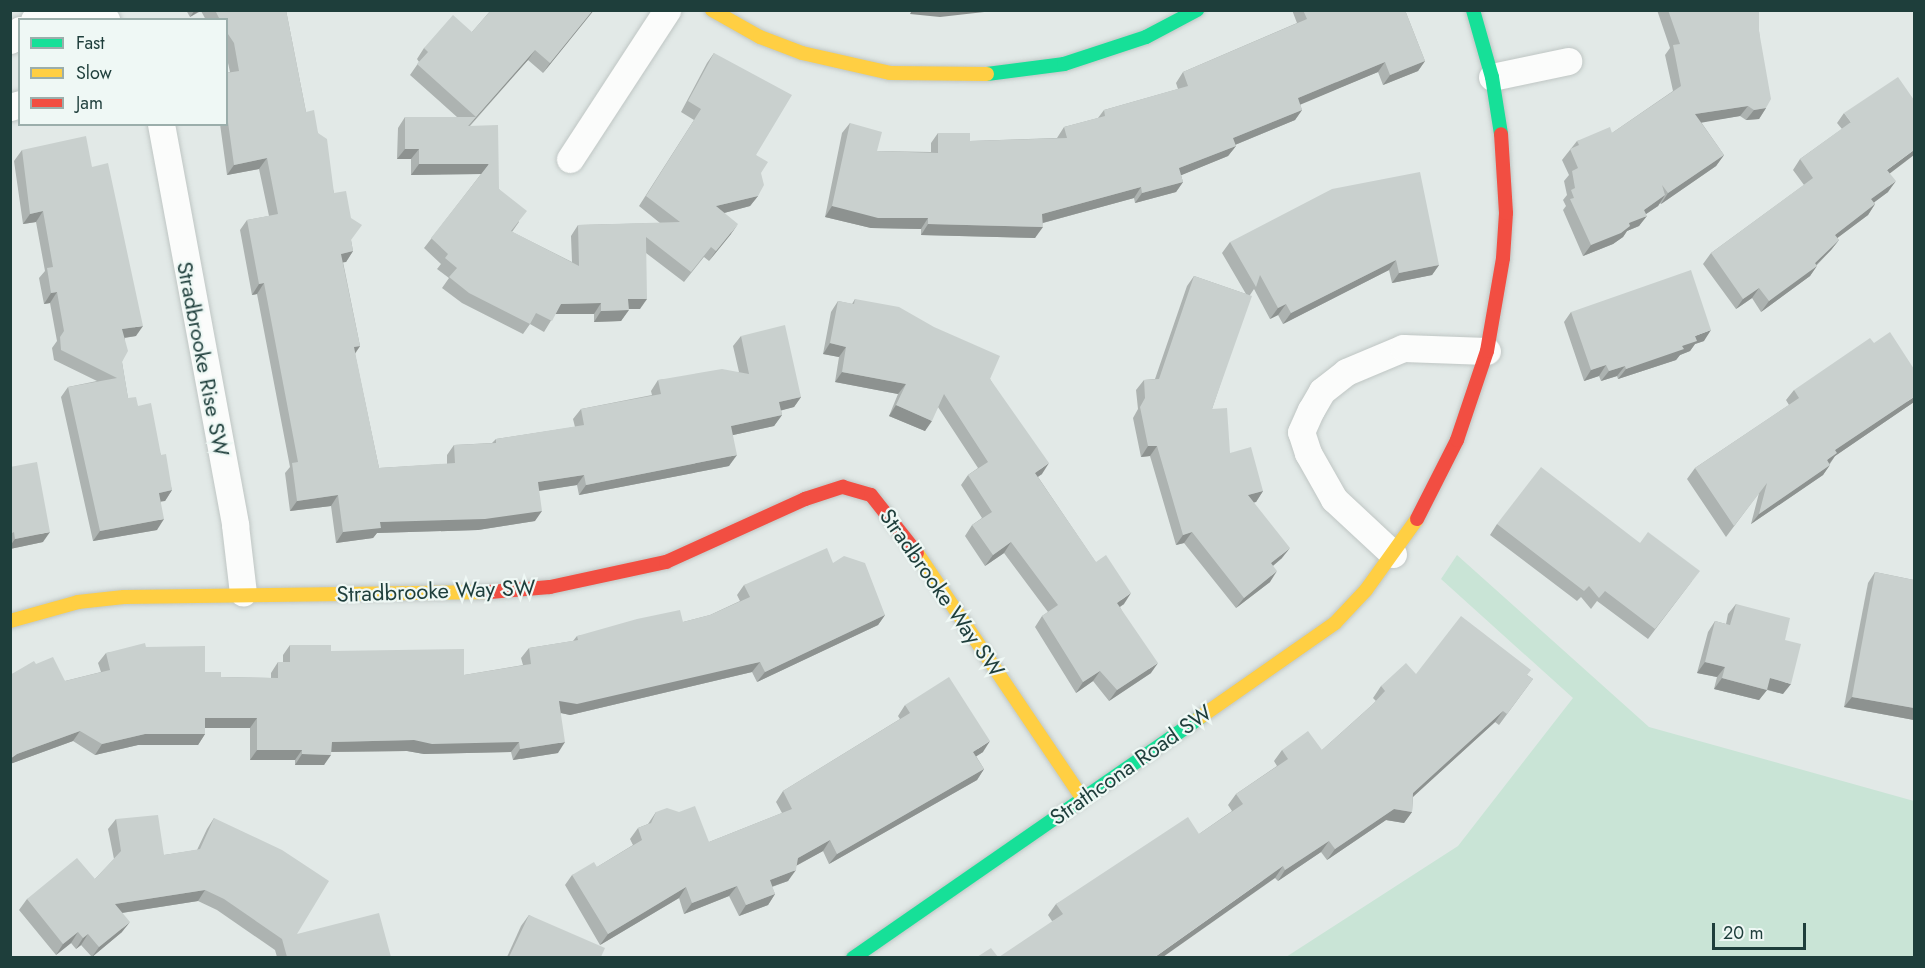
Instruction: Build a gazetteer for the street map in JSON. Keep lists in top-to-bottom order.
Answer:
{
  "streets": {
    "street": ["Stradbrooke Rise SW", "Stradbrooke Way SW", "Strathcona Road SW"]
  },
  "crossings": [
    ["Stradbrooke Rise SW", "Stradbrooke Way SW"],
    ["Stradbrooke Way SW", "Strathcona Road SW"]
  ],
  "legend": ["Fast", "Slow", "Jam"],
  "scale_bar": "20 m"
}
